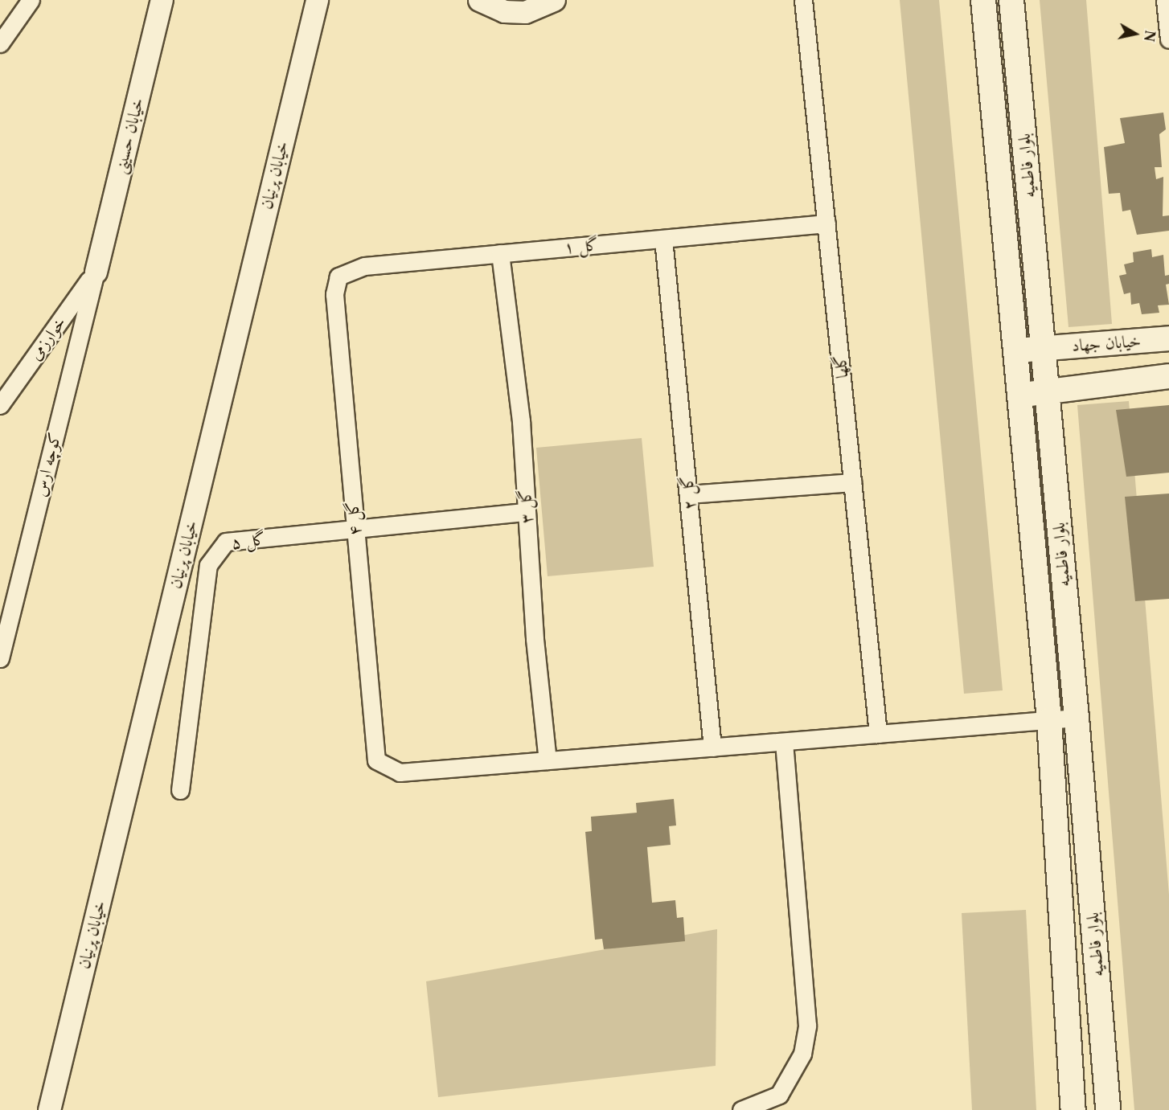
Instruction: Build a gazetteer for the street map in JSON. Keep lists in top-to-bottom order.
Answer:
{
  "streets": {
    "main road": ["بلوار فاطمیه", "خیابان جهاد"],
    "street": [
      "خیابان حسینی",
      "خیابان پرنیان",
      "گل ۱",
      "خوارزمی",
      "گلها",
      "کوچه ارس",
      "گل ۲",
      "گل ۳",
      "گل ۴",
      "گل ۵"
    ]
  },
  "crossings": [
    ["خیابان حسینی", "خوارزمی"],
    ["خیابان حسینی", "کوچه ارس"],
    ["بلوار فاطمیه", "خیابان جهاد"],
    ["گل ۱", "گلها"],
    ["گل ۱", "گل ۲"],
    ["گل ۱", "گل ۳"],
    ["گل ۱", "گل ۴"],
    ["خوارزمی", "کوچه ارس"],
    ["گل ۳", "گل ۴"],
    ["گل ۳", "گل ۵"],
    ["گل ۴", "گل ۵"]
  ],
  "north": "right"
}
